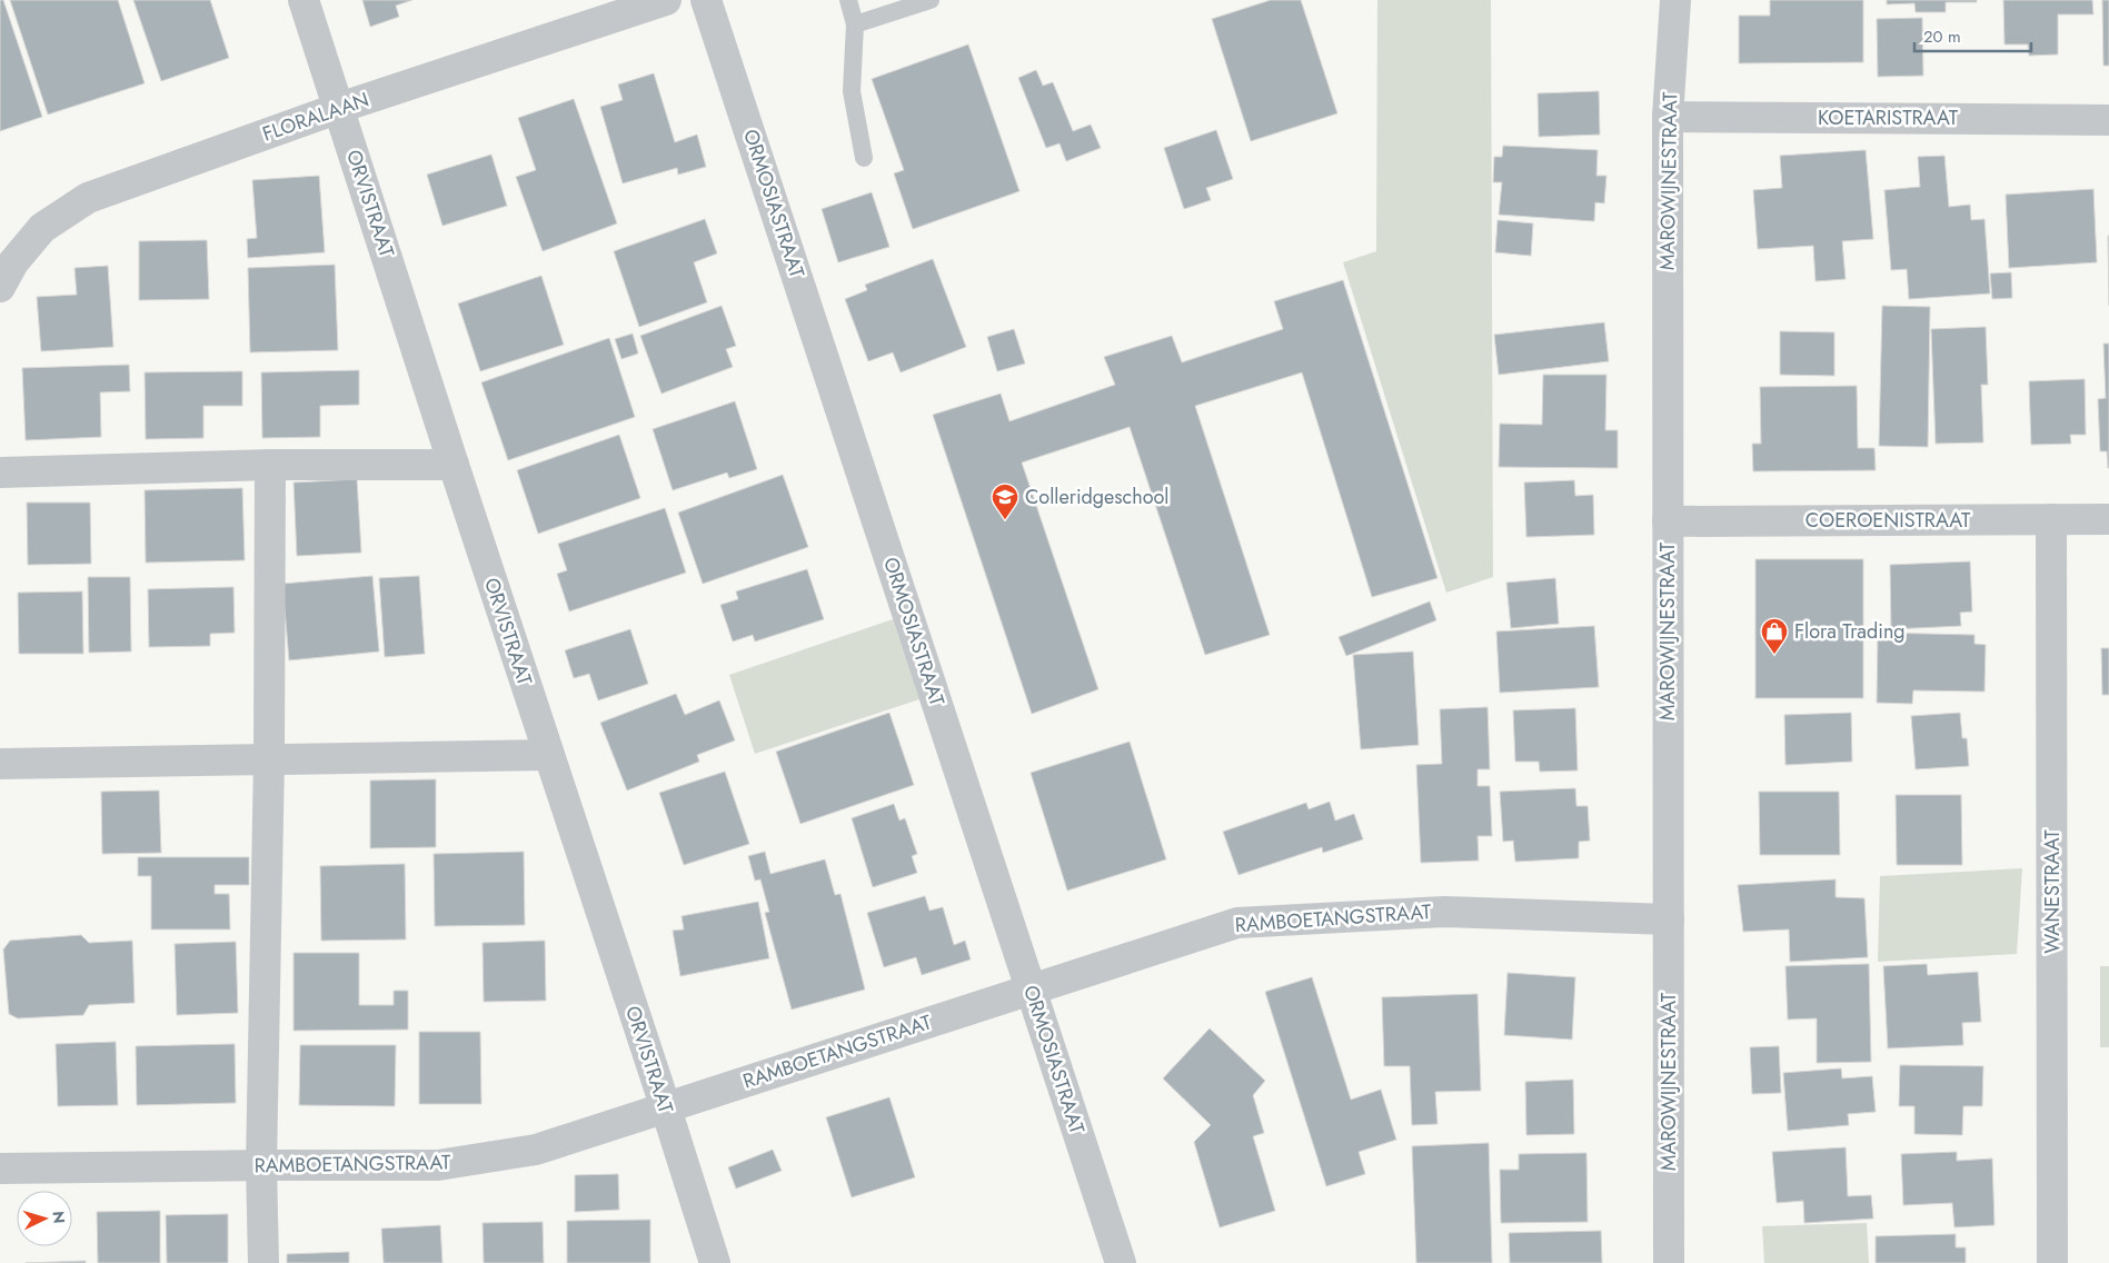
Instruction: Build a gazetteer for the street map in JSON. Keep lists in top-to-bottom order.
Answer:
{
  "streets": {
    "street": [
      "FLORALAAN",
      "KOETARISTRAAT",
      "MAROWIJNESTRAAT",
      "ORVISTRAAT",
      "ORMOSIASTRAAT",
      "COEROENISTRAAT",
      "WANESTRAAT",
      "RAMBOETANGSTRAAT"
    ]
  },
  "crossings": [
    ["FLORALAAN", "ORVISTRAAT"],
    ["KOETARISTRAAT", "MAROWIJNESTRAAT"],
    ["MAROWIJNESTRAAT", "COEROENISTRAAT"],
    ["MAROWIJNESTRAAT", "RAMBOETANGSTRAAT"],
    ["ORVISTRAAT", "RAMBOETANGSTRAAT"],
    ["ORMOSIASTRAAT", "RAMBOETANGSTRAAT"],
    ["COEROENISTRAAT", "WANESTRAAT"]
  ],
  "places": {
    "school or university": ["Colleridgeschool"],
    "shop": ["Flora Trading"]
  },
  "scale_bar": "20 m",
  "north": "right"
}
